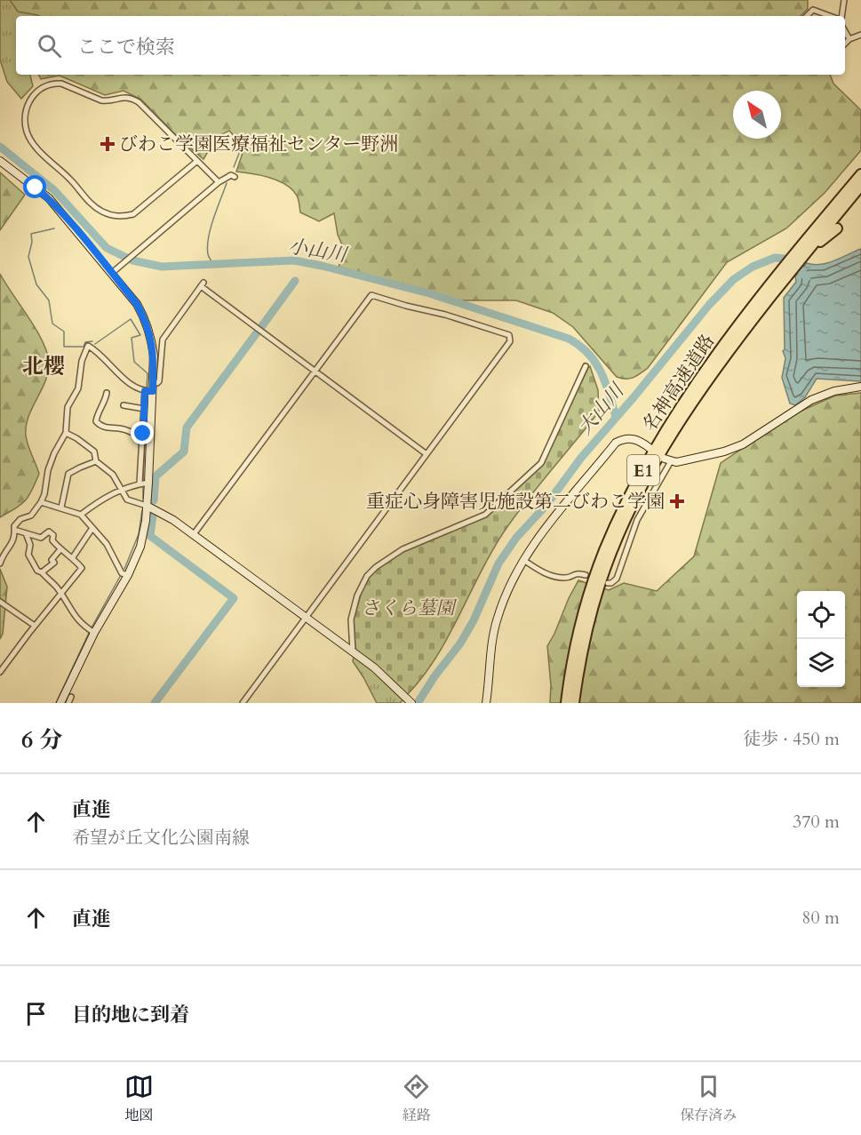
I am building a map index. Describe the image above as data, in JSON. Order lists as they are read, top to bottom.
{
  "streets": {
    "highway": ["名神高速道路", "E1"]
  },
  "districts": ["北櫻"],
  "water": ["小山川", "大山川"],
  "parks": ["さくら墓園"],
  "places": {
    "health": ["びわこ学園医療福祉センター野洲", "重症心身障害児施設第二びわこ学園"]
  },
  "north": "top left",
  "page": {
    "search": "ここで検索",
    "heading": ["6 分", "徒歩 · 450 m"],
    "list": [
      ["直進", "希望が丘文化公園南線", "370 m"],
      ["直進", "80 m"],
      "目的地に到着"
    ],
    "nav": ["地図", "経路", "保存済み"]
  }
}
